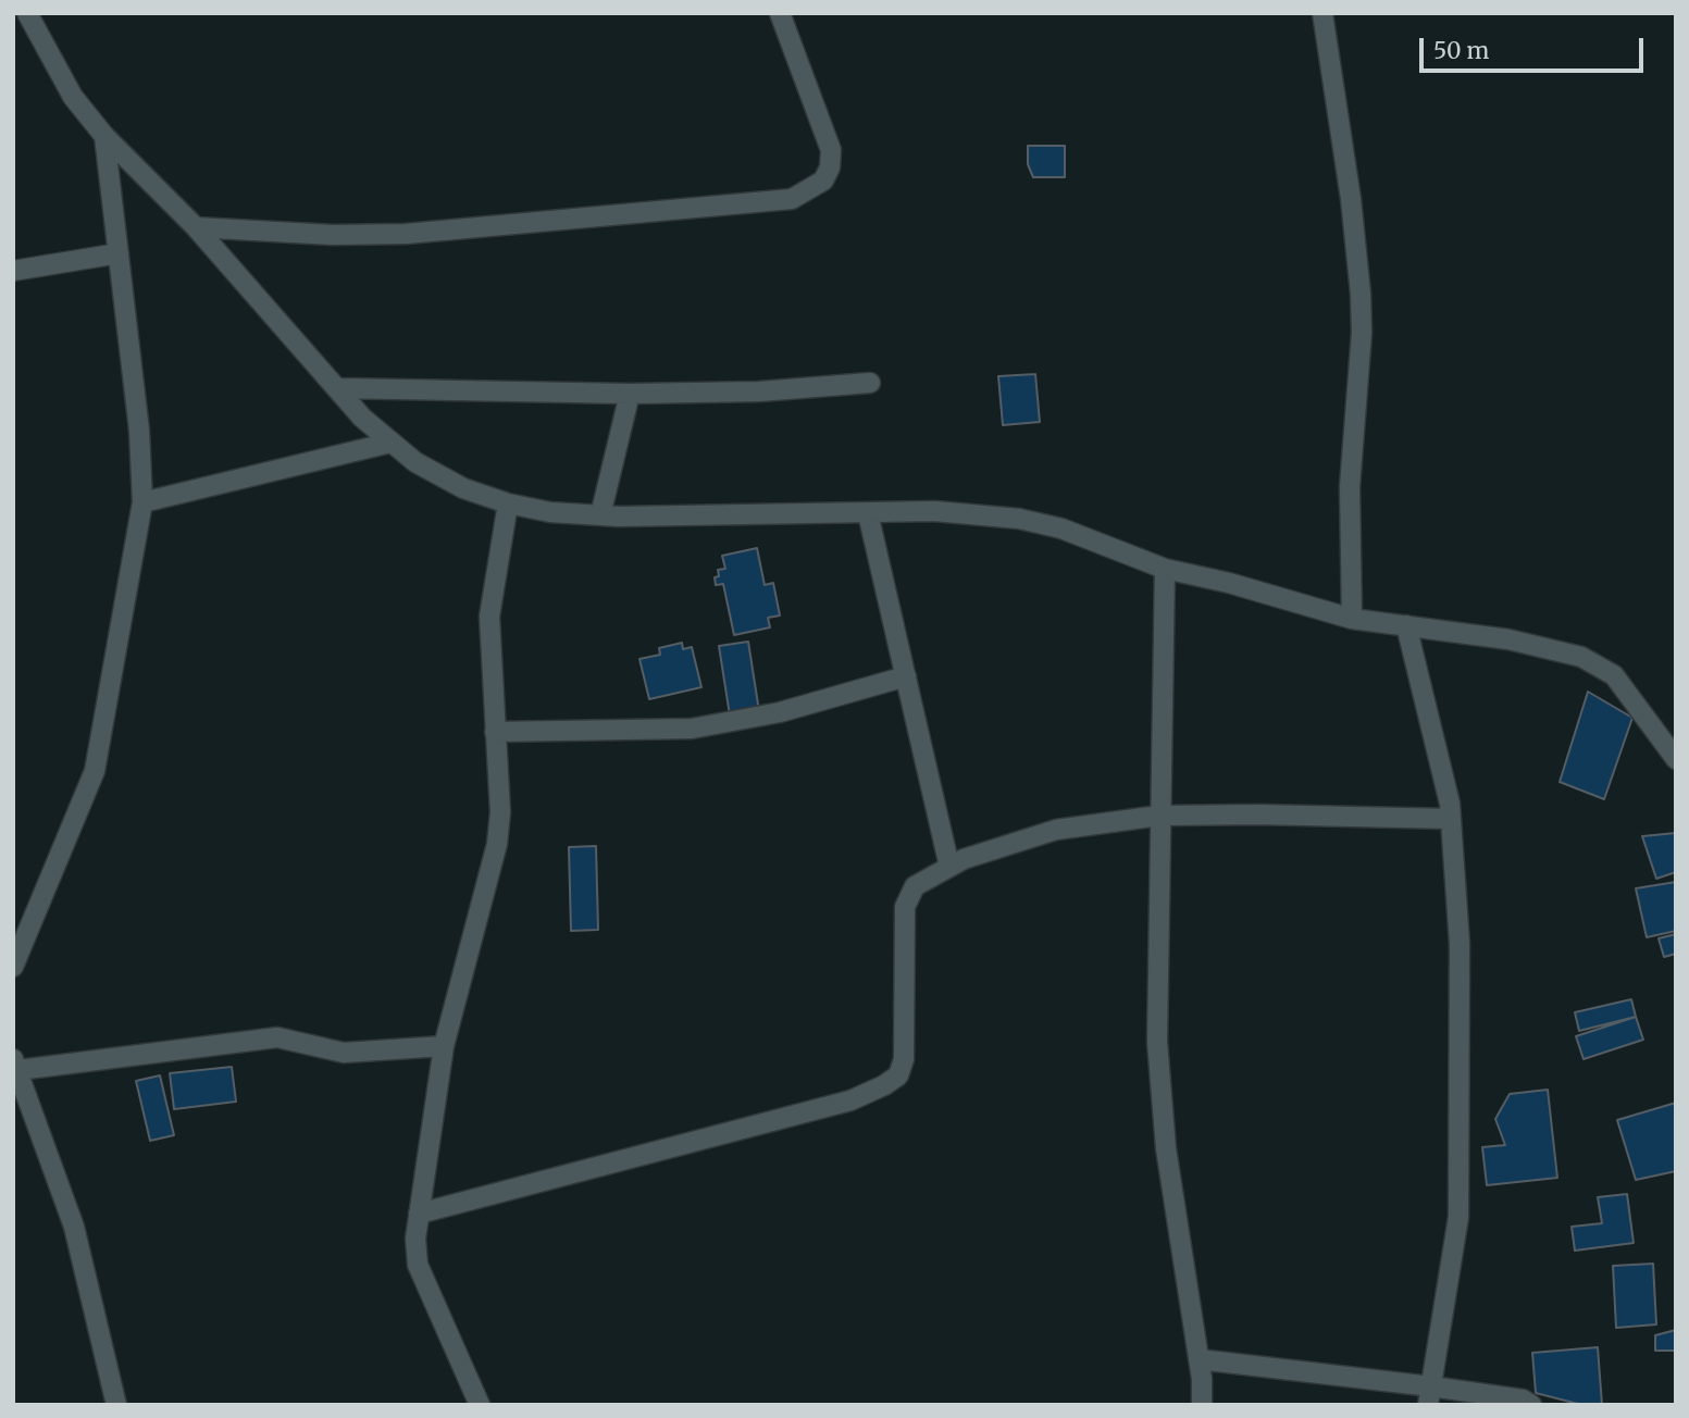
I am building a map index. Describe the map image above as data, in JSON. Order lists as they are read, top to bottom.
{
  "scale_bar": "50 m"
}
